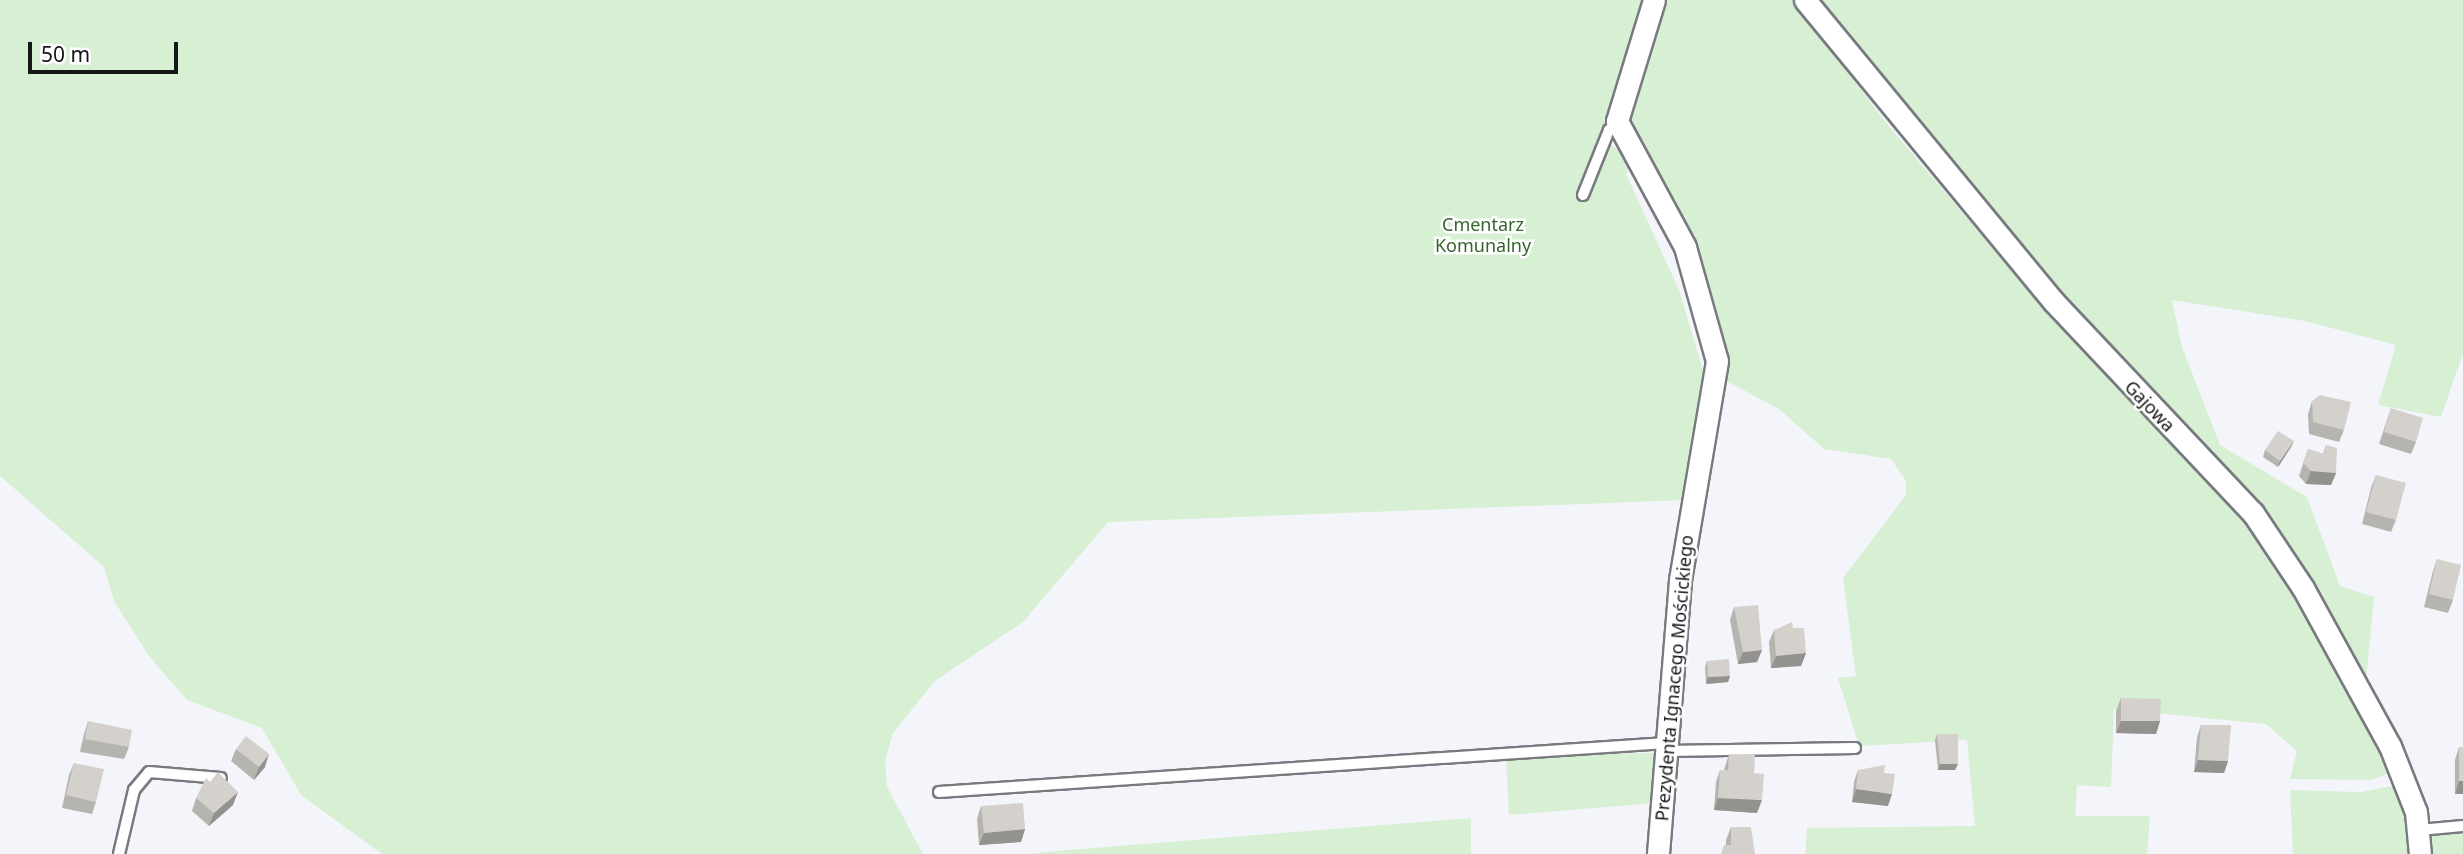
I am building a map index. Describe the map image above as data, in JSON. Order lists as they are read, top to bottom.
{
  "streets": {
    "street": ["Gajowa", "Prezydenta Ignacego Mościckiego"]
  },
  "parks": ["Cmentarz Komunalny"],
  "scale_bar": "50 m"
}
